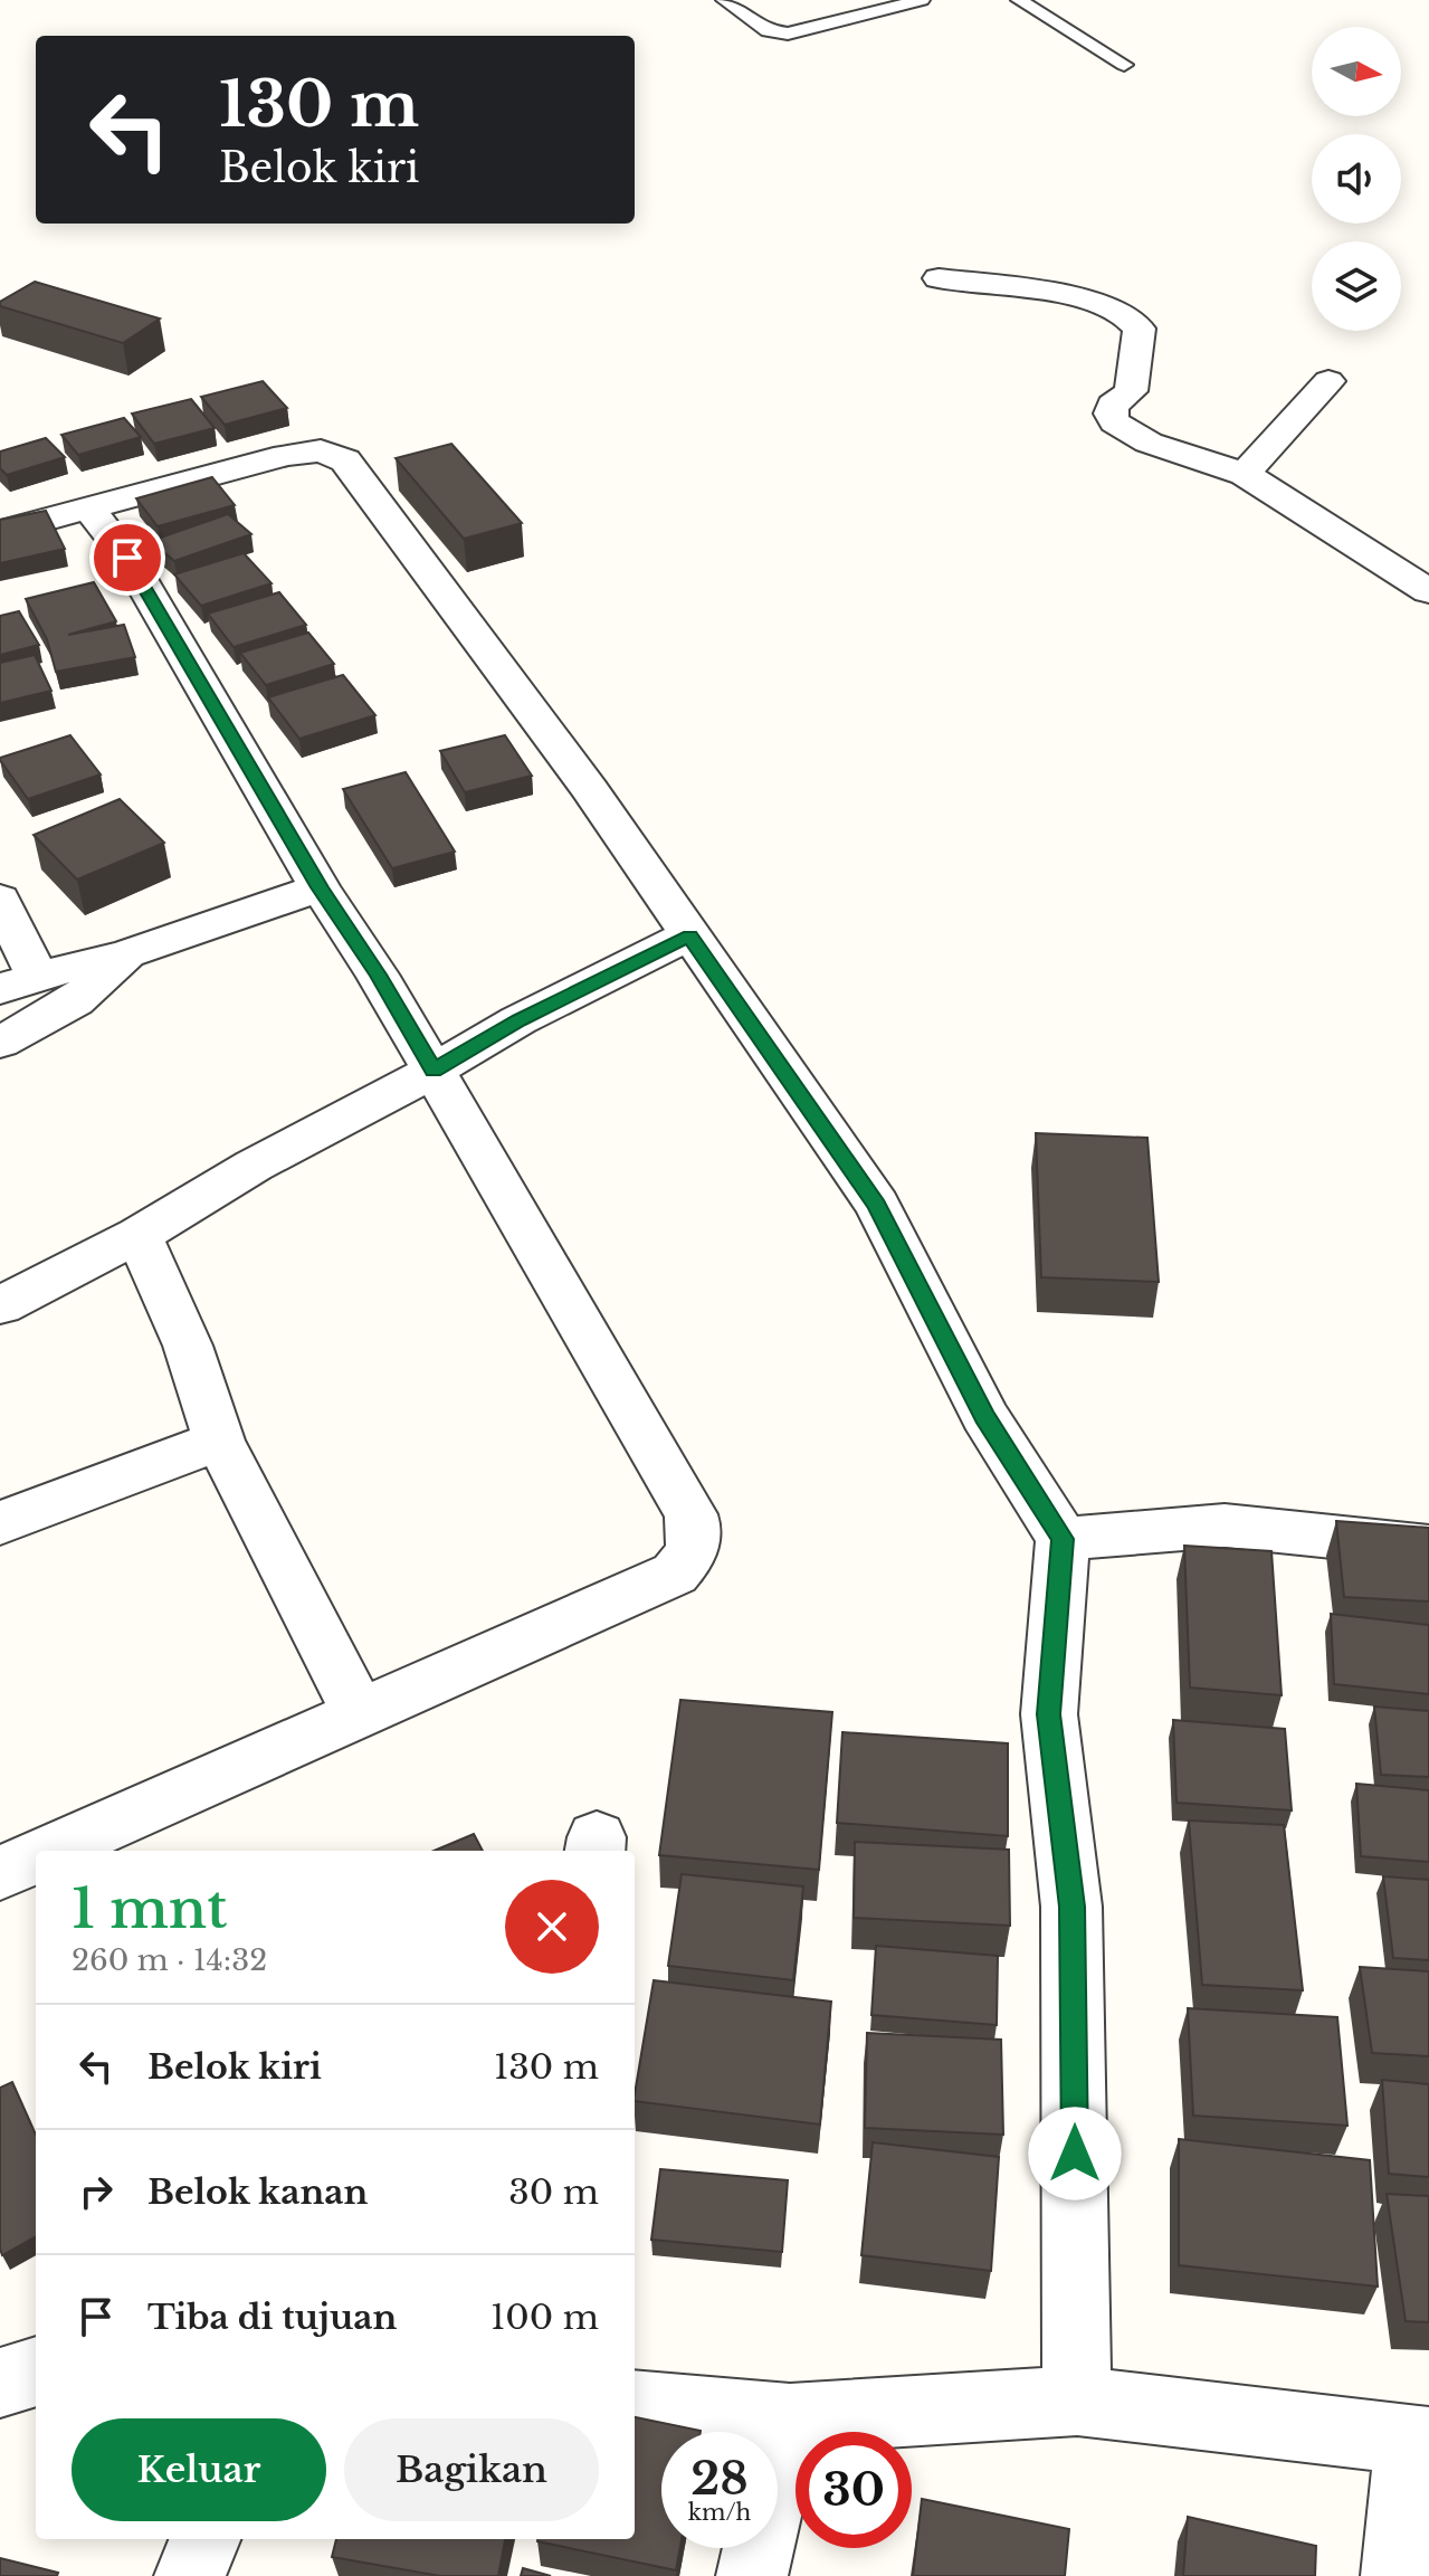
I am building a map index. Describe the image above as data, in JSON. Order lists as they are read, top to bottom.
{
  "north": "right",
  "page": {
    "turn": ["130 m", "Belok kiri"],
    "heading": ["1 mnt", "260 m · 14:32"],
    "list": [
      {
        "name": "Belok kiri",
        "value": "130 m"
      },
      {
        "name": "Belok kanan",
        "value": "30 m"
      },
      {
        "name": "Tiba di tujuan",
        "value": "100 m"
      }
    ],
    "buttons": ["Keluar", "Bagikan"],
    "speed": "28 km/h",
    "limit": "30"
  }
}
